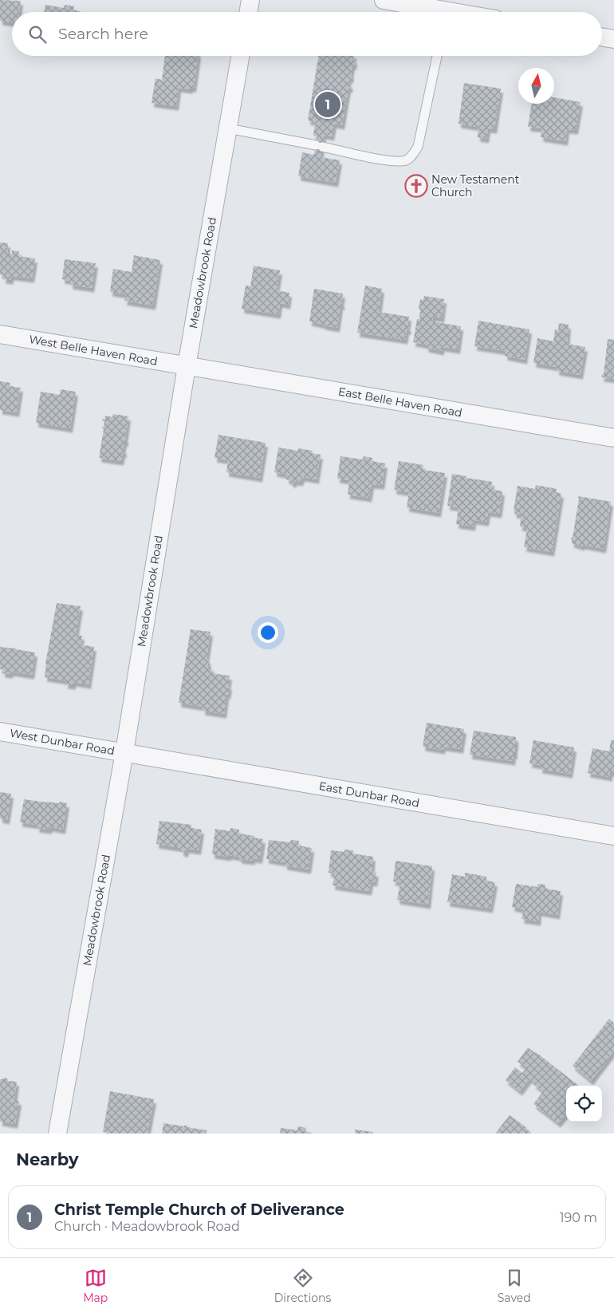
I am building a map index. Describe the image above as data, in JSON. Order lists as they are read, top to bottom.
{
  "streets": {
    "street": [
      "Meadowbrook Road",
      "West Belle Haven Road",
      "East Belle Haven Road",
      "West Dunbar Road",
      "East Dunbar Road"
    ]
  },
  "crossings": [
    ["Meadowbrook Road", "West Belle Haven Road"],
    ["Meadowbrook Road", "East Belle Haven Road"],
    ["Meadowbrook Road", "West Dunbar Road"],
    ["Meadowbrook Road", "East Dunbar Road"],
    ["West Belle Haven Road", "East Belle Haven Road"],
    ["West Dunbar Road", "East Dunbar Road"]
  ],
  "places": {
    "church": ["New Testament Church"]
  },
  "north": "top",
  "page": {
    "search": "Search here",
    "pins": "1",
    "heading": "Nearby",
    "list": [
      {
        "mark": "1",
        "name": "Christ Temple Church of Deliverance",
        "note": "Church · Meadowbrook Road",
        "value": "190 m"
      }
    ],
    "nav": ["Map", "Directions", "Saved"]
  }
}
